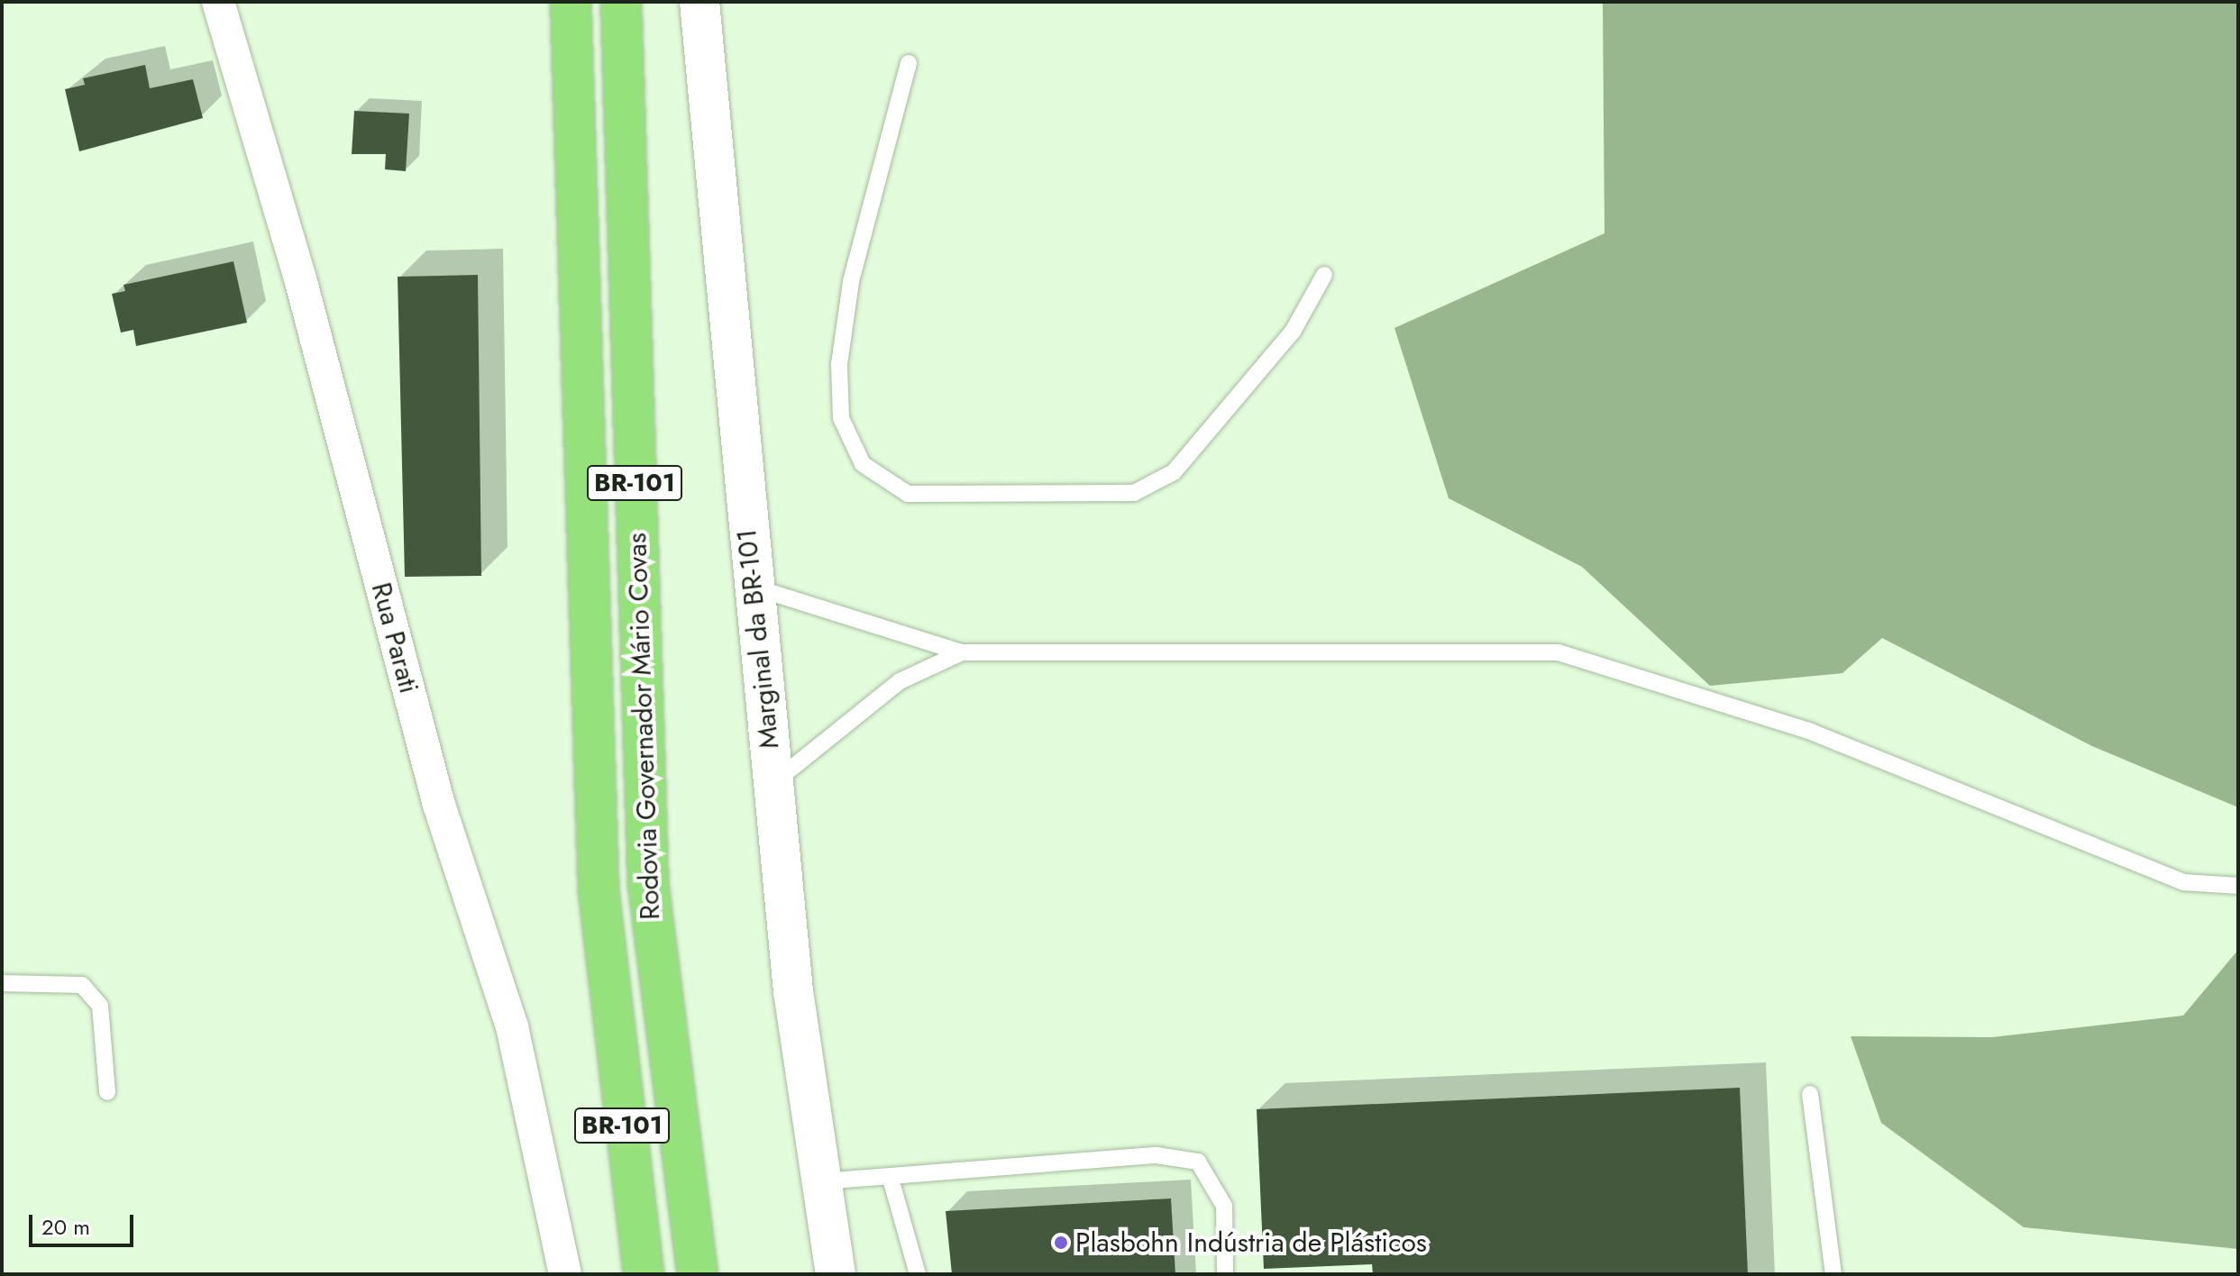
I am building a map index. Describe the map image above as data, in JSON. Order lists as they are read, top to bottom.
{
  "streets": {
    "highway": ["BR-101", "Rodovia Governador Mário Covas"],
    "main road": ["Marginal da BR-101"],
    "street": ["Rua Parati"]
  },
  "places": ["Plasbohn Indústria de Plásticos"],
  "scale_bar": "20 m"
}
